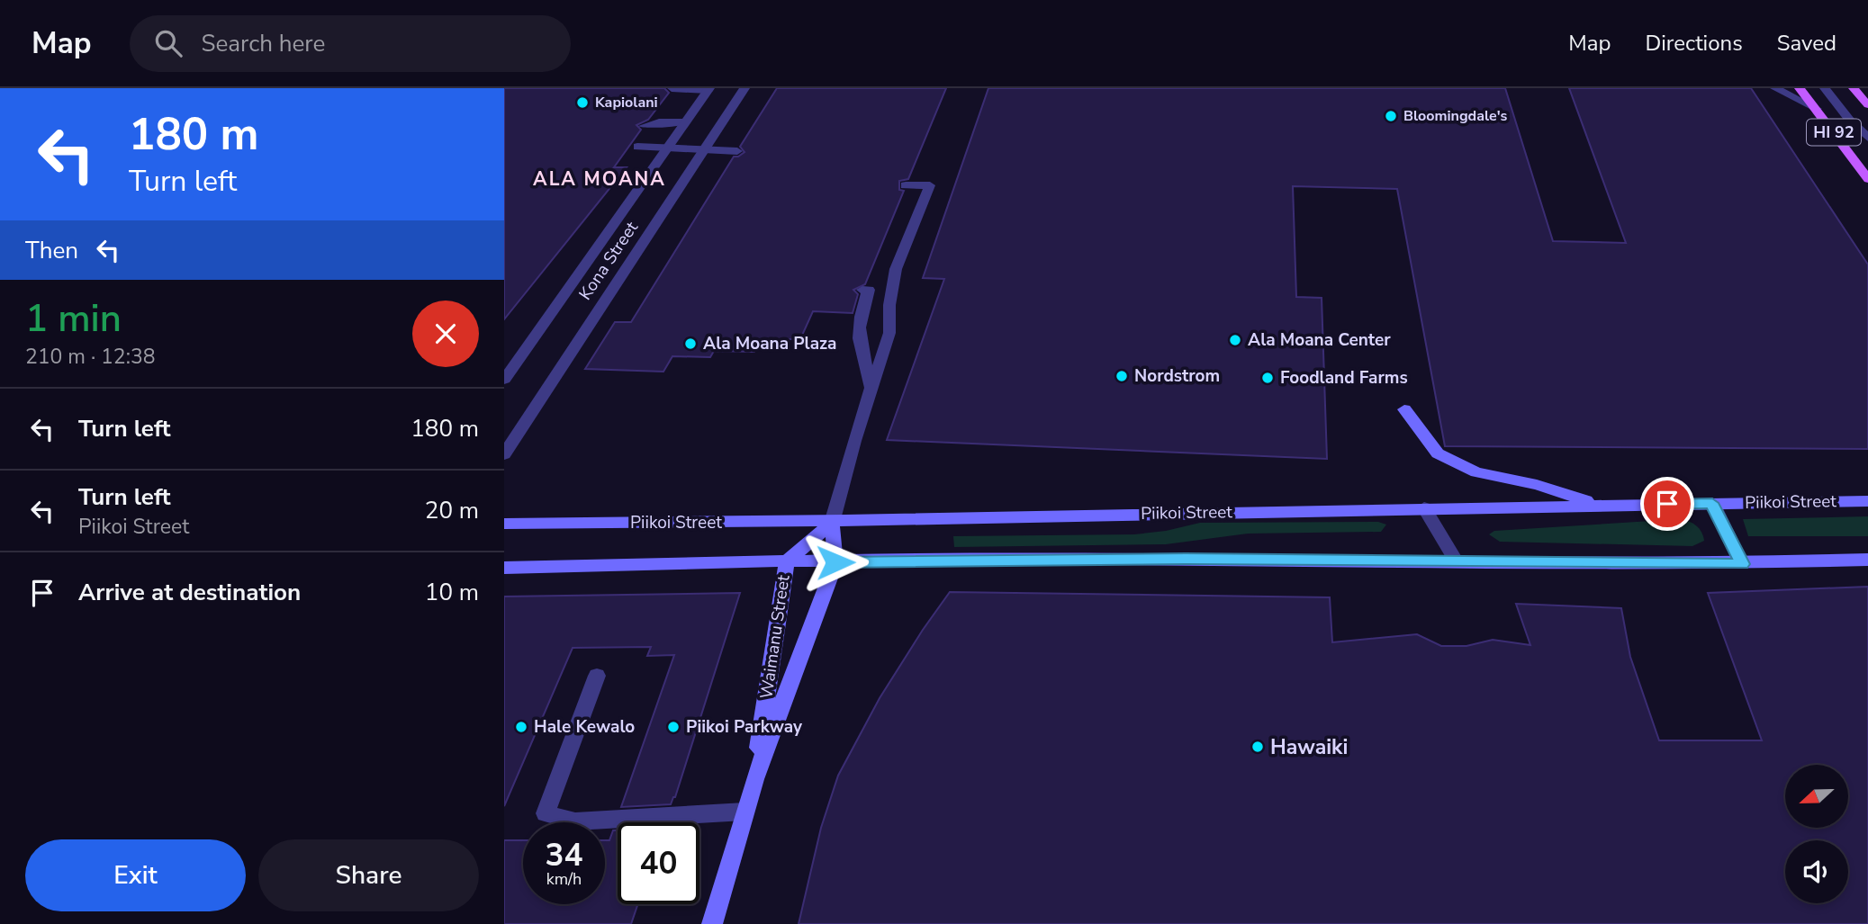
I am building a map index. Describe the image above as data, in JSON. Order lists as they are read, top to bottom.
{
  "streets": {
    "main road": ["HI 92"],
    "street": ["Kona Street", "Piikoi Street", "Waimanu Street"]
  },
  "crossings": [
    ["Piikoi Street", "Waimanu Street"]
  ],
  "districts": ["ALA MOANA"],
  "places": [
    "Kapiolani",
    "Bloomingdale's",
    "Ala Moana Center",
    "Ala Moana Plaza",
    "Nordstrom",
    "Foodland Farms",
    "Hale Kewalo",
    "Piikoi Parkway",
    "Hawaiki"
  ],
  "north": "left",
  "page": {
    "header": "Map",
    "search": "Search here",
    "nav": ["Map", "Directions", "Saved"],
    "turn": ["180 m", "Turn left"],
    "then": "Then",
    "heading": ["1 min", "210 m · 12:38"],
    "list": [
      {
        "name": "Turn left",
        "value": "180 m"
      },
      {
        "name": "Turn left",
        "note": "Piikoi Street",
        "value": "20 m"
      },
      {
        "name": "Arrive at destination",
        "value": "10 m"
      }
    ],
    "speed": "34 km/h",
    "limit": "40",
    "buttons": ["Exit", "Share"]
  }
}
